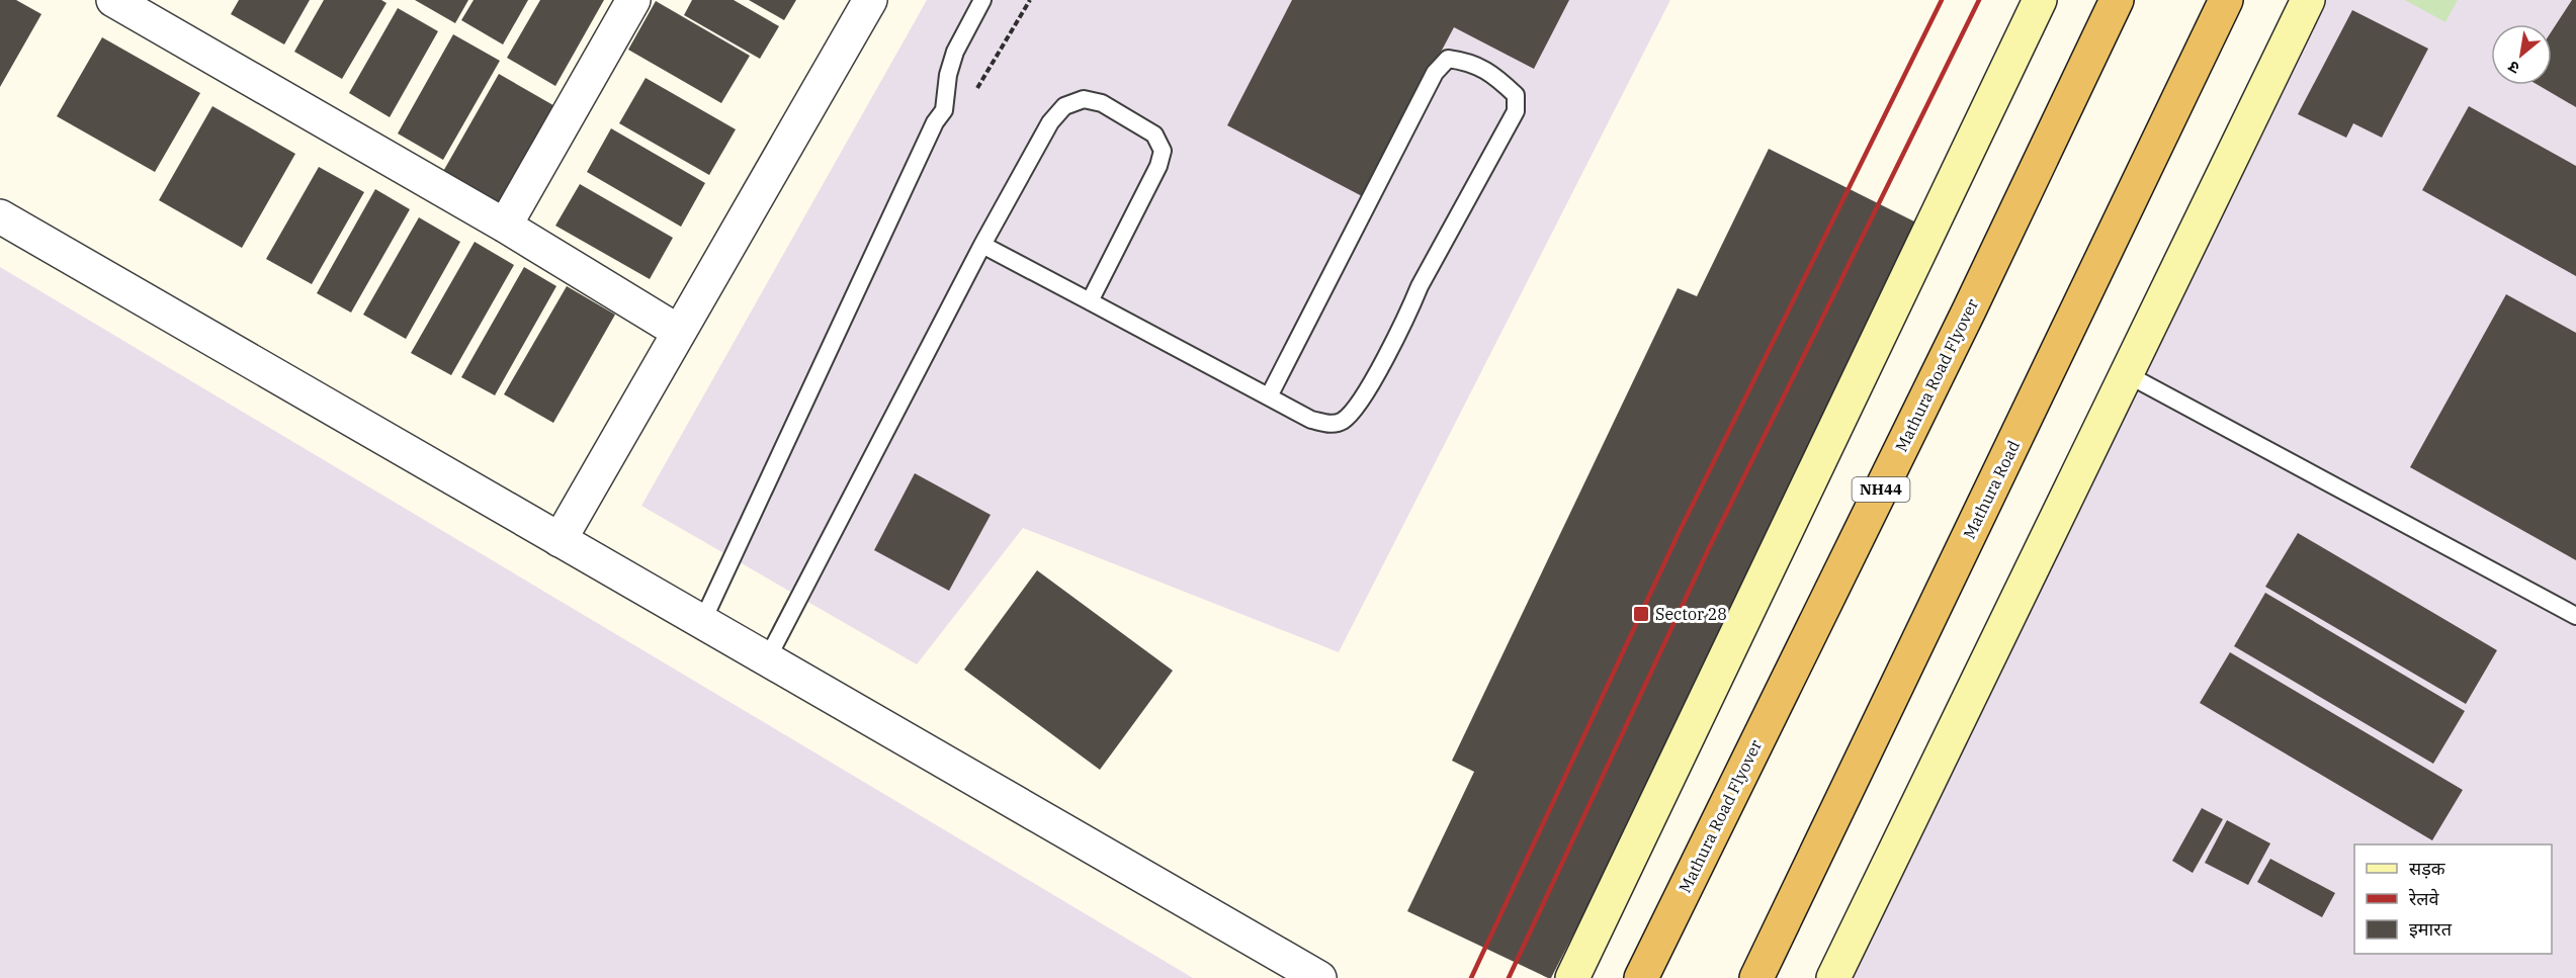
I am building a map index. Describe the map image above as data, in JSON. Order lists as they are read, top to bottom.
{
  "streets": {
    "highway": ["Mathura Road Flyover", "NH44", "Mathura Road"]
  },
  "places": {
    "transit": ["Sector 28"]
  },
  "legend": ["सड़क", "रेलवे", "इमारत"],
  "north": "bottom left"
}
